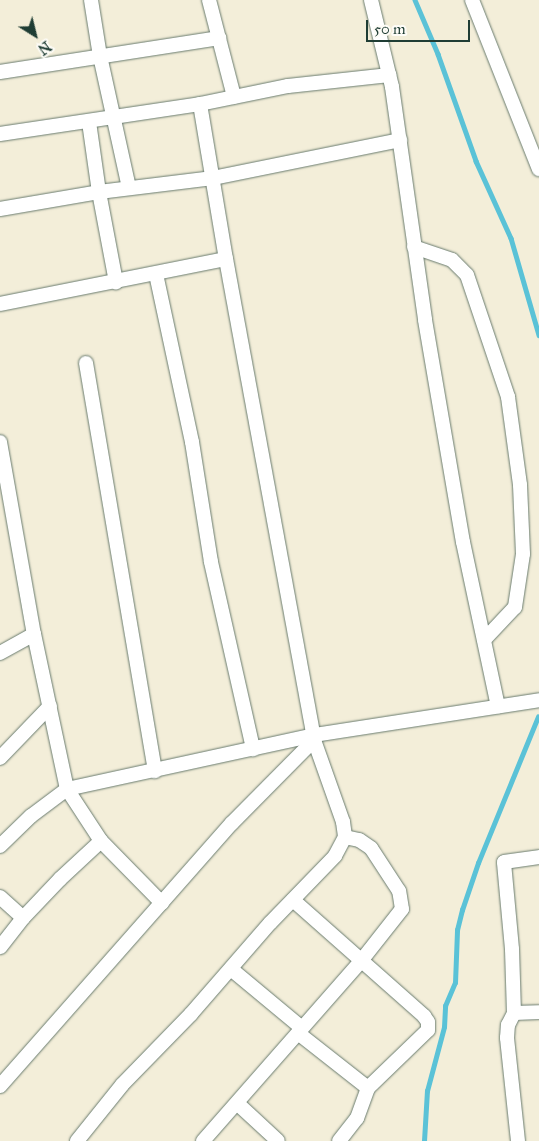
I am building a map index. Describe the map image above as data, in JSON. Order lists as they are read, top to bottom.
{
  "scale_bar": "50 m",
  "north": "bottom right"
}
